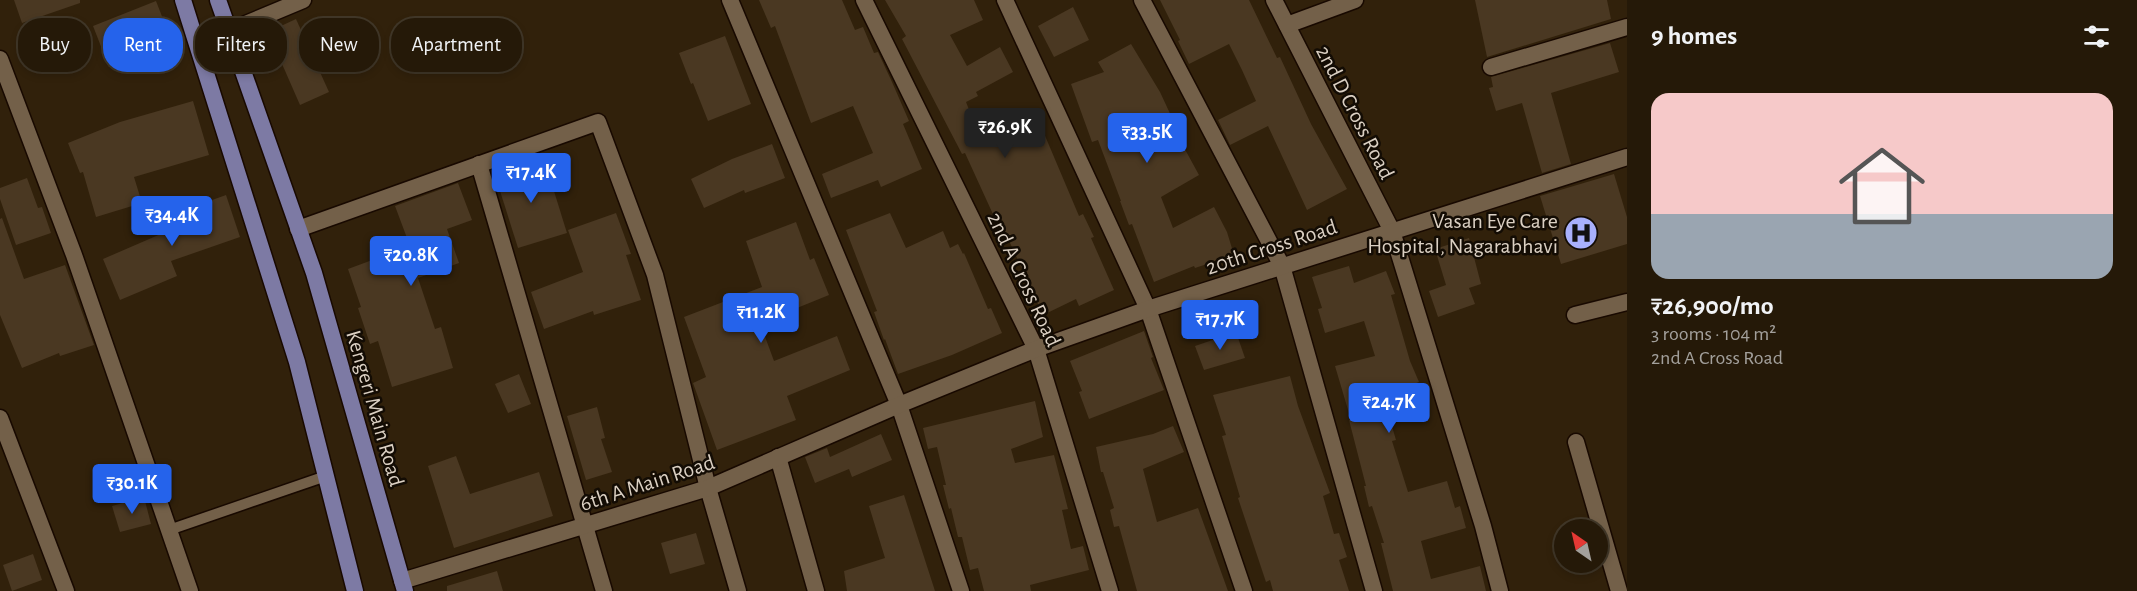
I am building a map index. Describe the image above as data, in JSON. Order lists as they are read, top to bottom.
{
  "streets": {
    "main road": ["Kengeri Main Road"],
    "street": [
      "2nd D Cross Road",
      "20th Cross Road",
      "2nd A Cross Road",
      "6th A Main Road"
    ]
  },
  "crossings": [
    ["2nd D Cross Road", "20th Cross Road"],
    ["20th Cross Road", "2nd A Cross Road"],
    ["20th Cross Road", "6th A Main Road"],
    ["Kengeri Main Road", "6th A Main Road"]
  ],
  "places": {
    "hospital": ["Vasan Eye Care Hospital, Nagarabhavi"]
  },
  "north": "top left",
  "page": {
    "heading": "9 homes",
    "chip": [
      "Buy",
      "Rent",
      "Filters",
      "New",
      "Apartment"
    ],
    "list": [
      {
        "name": "₹26,900/mo",
        "note": "3 rooms · 104 m² · 2nd A Cross Road"
      }
    ],
    "price": [
      "₹26.9K",
      "₹33.5K",
      "₹17.4K",
      "₹34.4K",
      "₹20.8K",
      "₹11.2K",
      "₹17.7K",
      "₹24.7K",
      "₹30.1K"
    ]
  }
}
